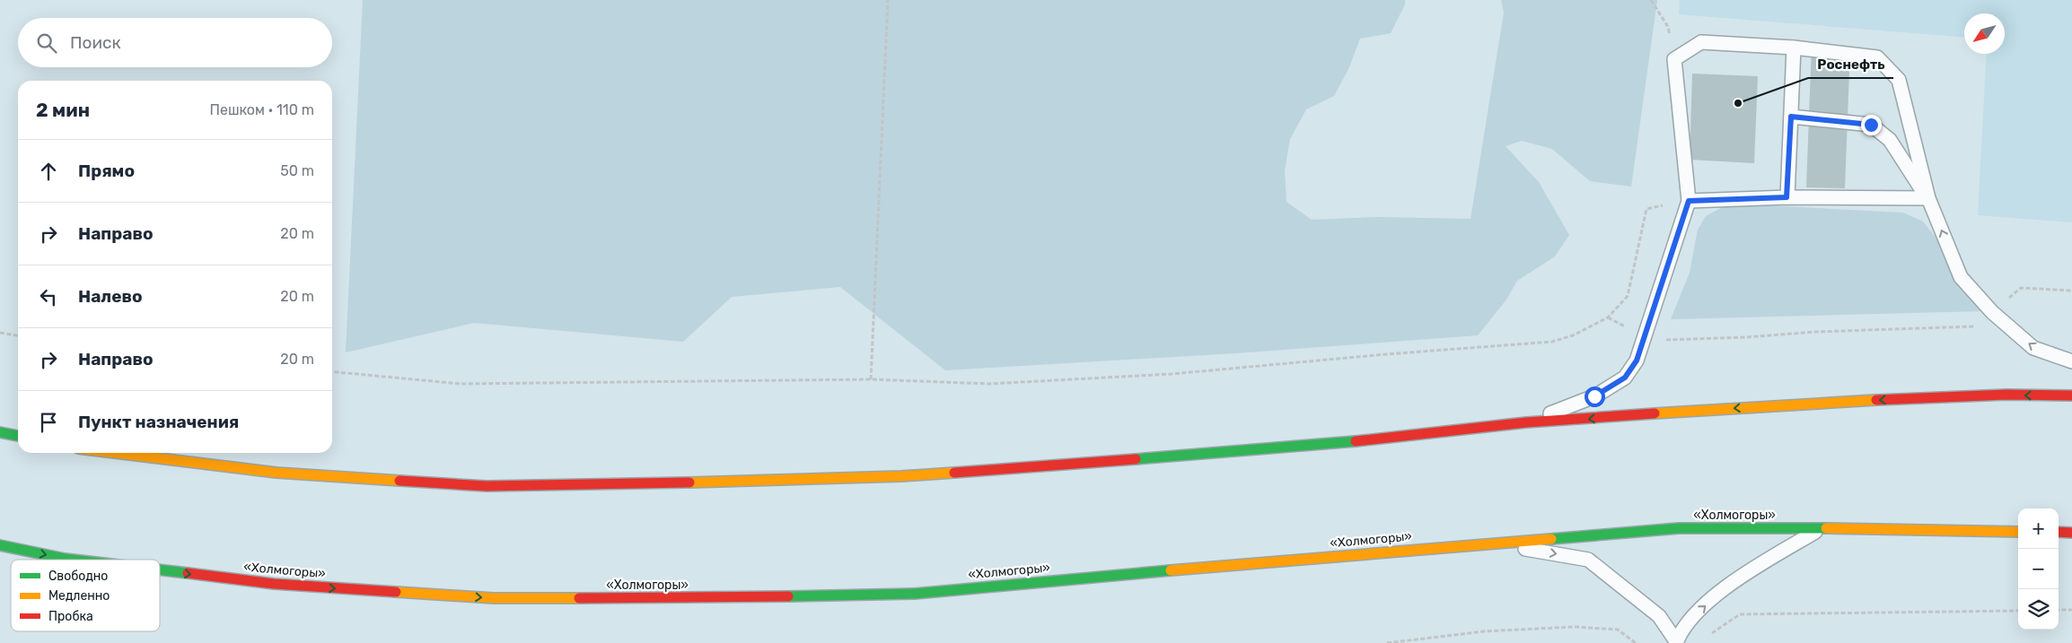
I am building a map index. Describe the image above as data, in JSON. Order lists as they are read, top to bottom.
{
  "streets": {
    "highway": ["«Холмогоры»"]
  },
  "one_way": ["«Холмогоры»"],
  "places": ["Роснефть"],
  "legend": ["Свободно", "Медленно", "Пробка"],
  "north": "bottom left",
  "page": {
    "search": "Поиск",
    "heading": ["2 мин", "Пешком · 110 m"],
    "list": [
      ["Прямо", "50 m"],
      ["Направо", "20 m"],
      ["Налево", "20 m"],
      ["Направо", "20 m"],
      "Пункт назначения"
    ],
    "map_buttons": ["+", "−"]
  }
}
